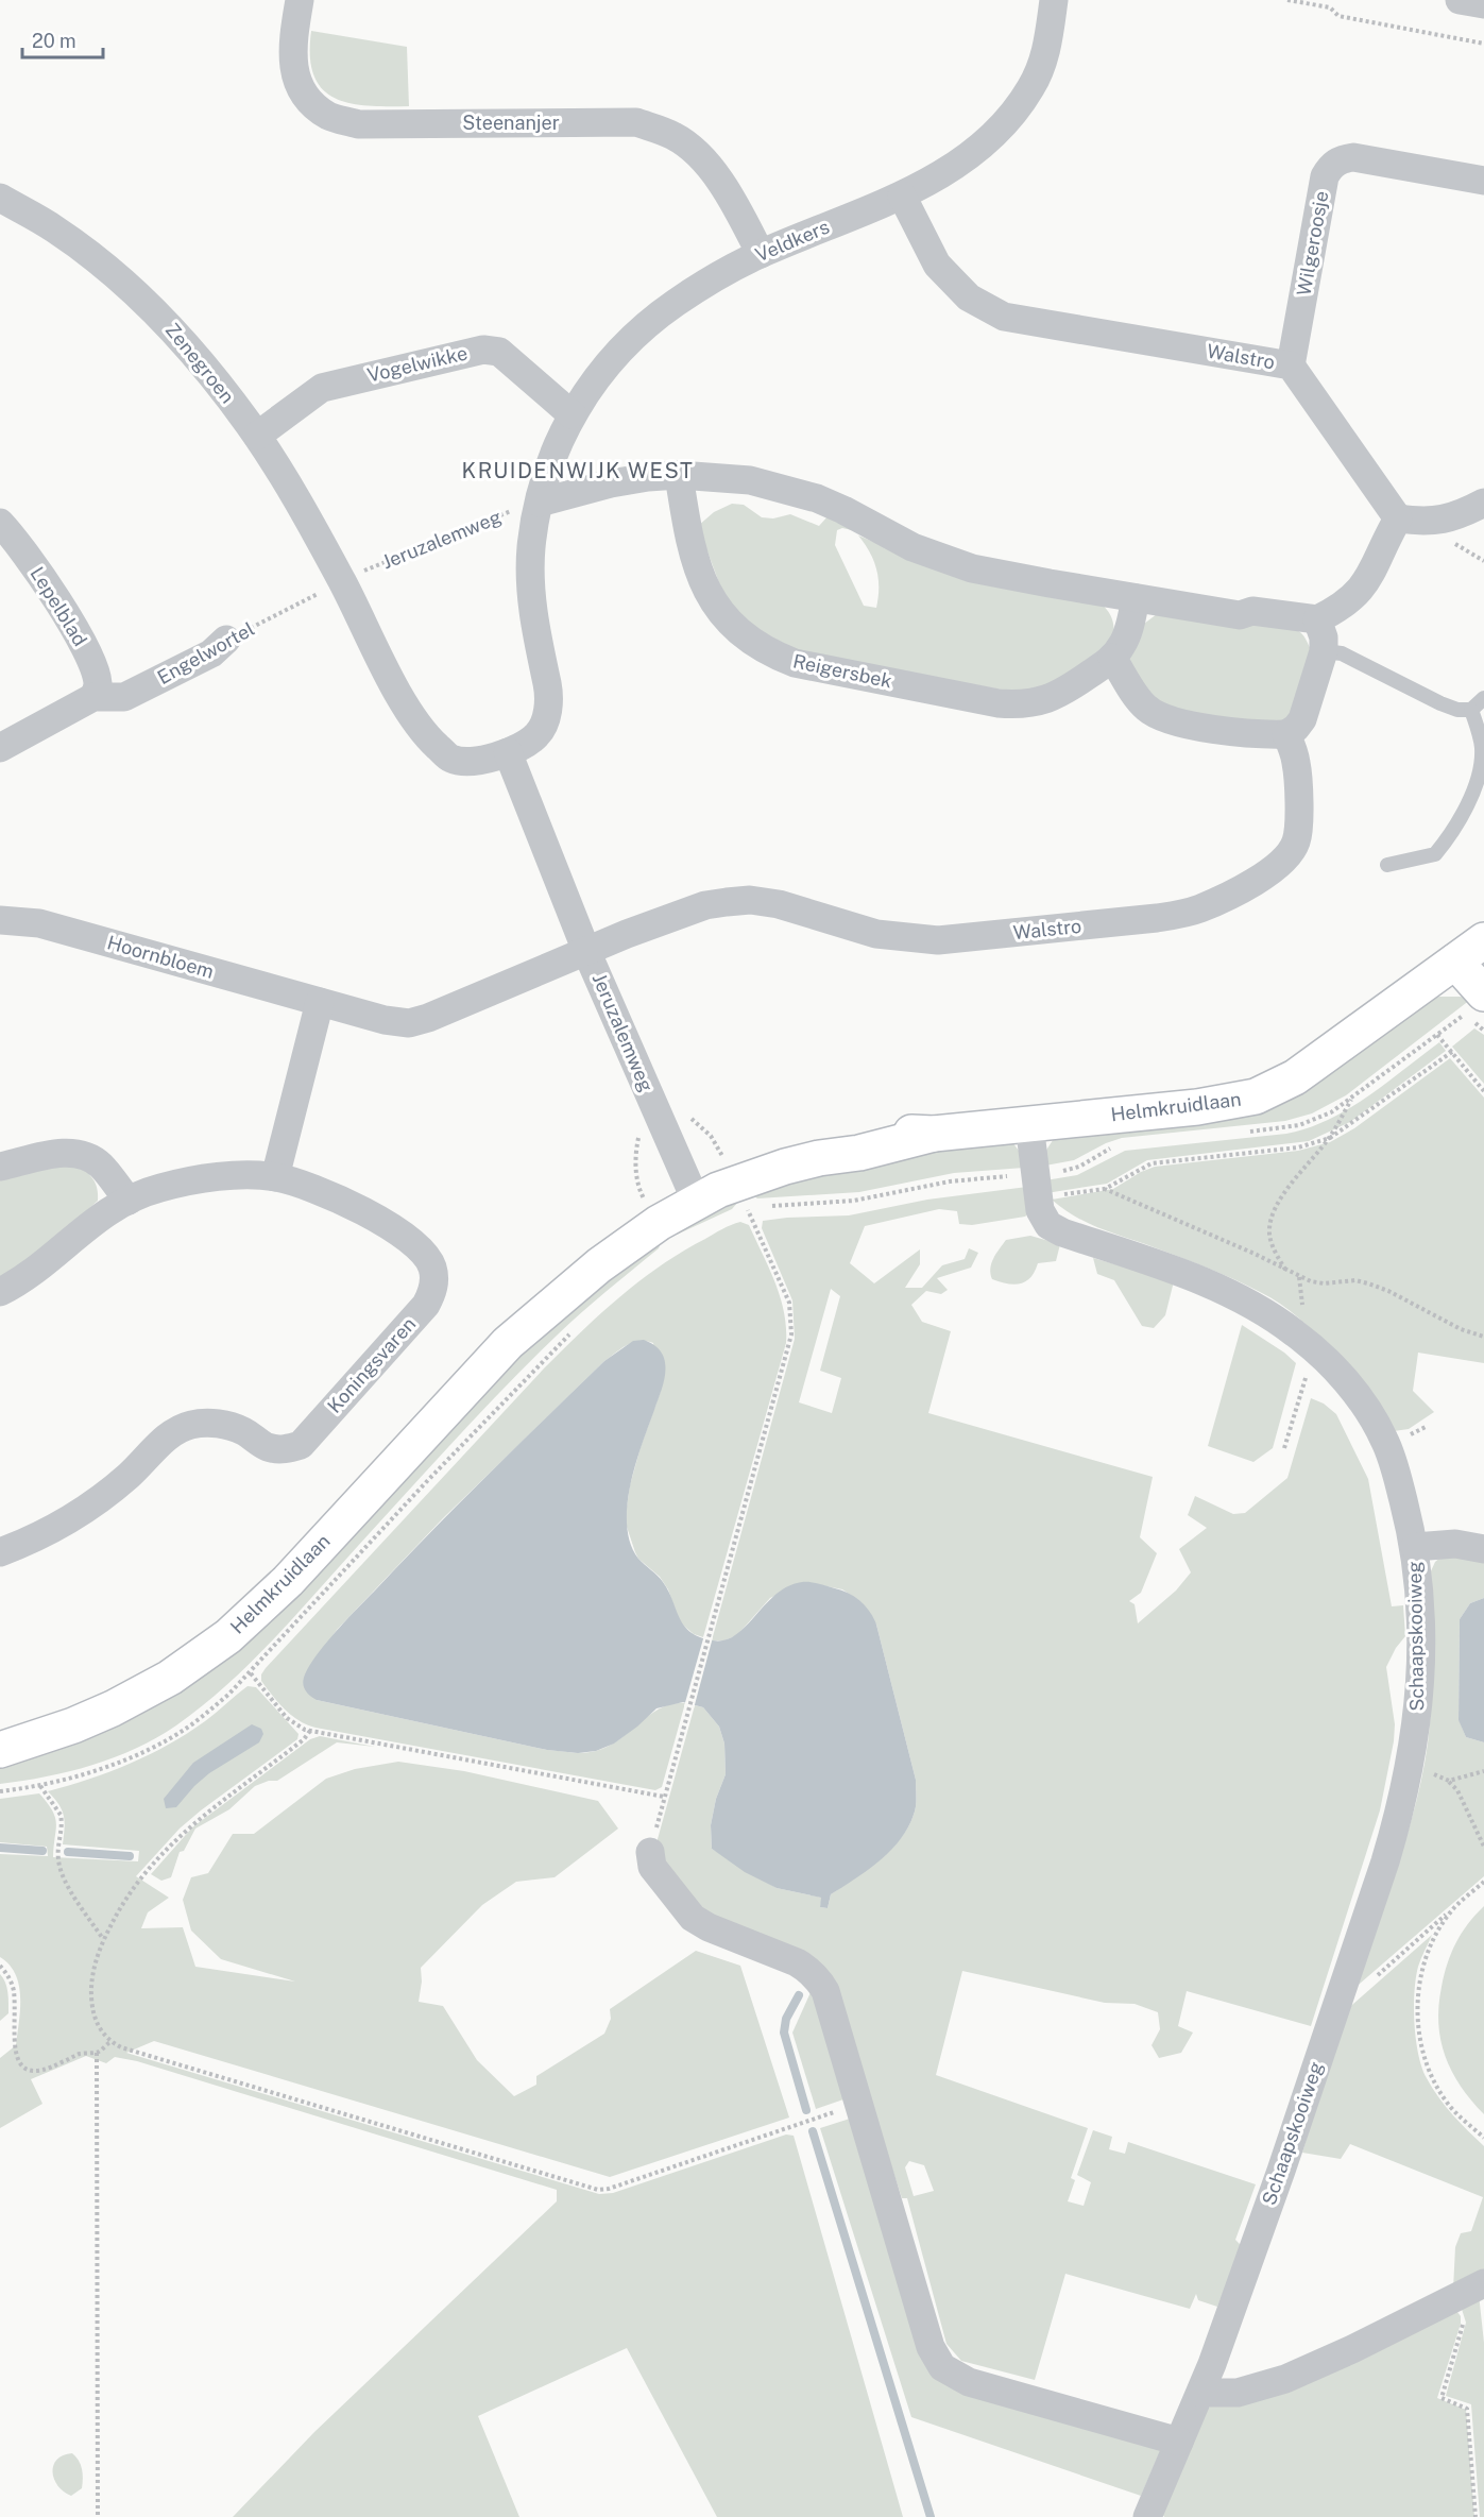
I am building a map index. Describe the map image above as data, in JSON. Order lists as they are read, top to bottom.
{
  "streets": {
    "street": [
      "Steenanjer",
      "Veldkers",
      "Wilgeroosje",
      "Walstro",
      "Zenegroen",
      "Vogelwikke",
      "Jeruzalemweg",
      "Lepelblad",
      "Engelwortel",
      "Reigersbek",
      "Hoornbloem",
      "Helmkruidlaan",
      "Koningsvaren",
      "Schaapskooiweg"
    ]
  },
  "crossings": [
    ["Steenanjer", "Veldkers"],
    ["Veldkers", "Walstro"],
    ["Veldkers", "Vogelwikke"],
    ["Veldkers", "Jeruzalemweg"],
    ["Wilgeroosje", "Walstro"],
    ["Walstro", "Jeruzalemweg"],
    ["Walstro", "Hoornbloem"],
    ["Zenegroen", "Vogelwikke"],
    ["Zenegroen", "Jeruzalemweg"],
    ["Zenegroen", "Engelwortel"],
    ["Jeruzalemweg", "Engelwortel"],
    ["Jeruzalemweg", "Hoornbloem"],
    ["Jeruzalemweg", "Helmkruidlaan"],
    ["Lepelblad", "Engelwortel"],
    ["Helmkruidlaan", "Schaapskooiweg"]
  ],
  "districts": ["KRUIDENWIJK WEST"],
  "scale_bar": "20 m"
}
